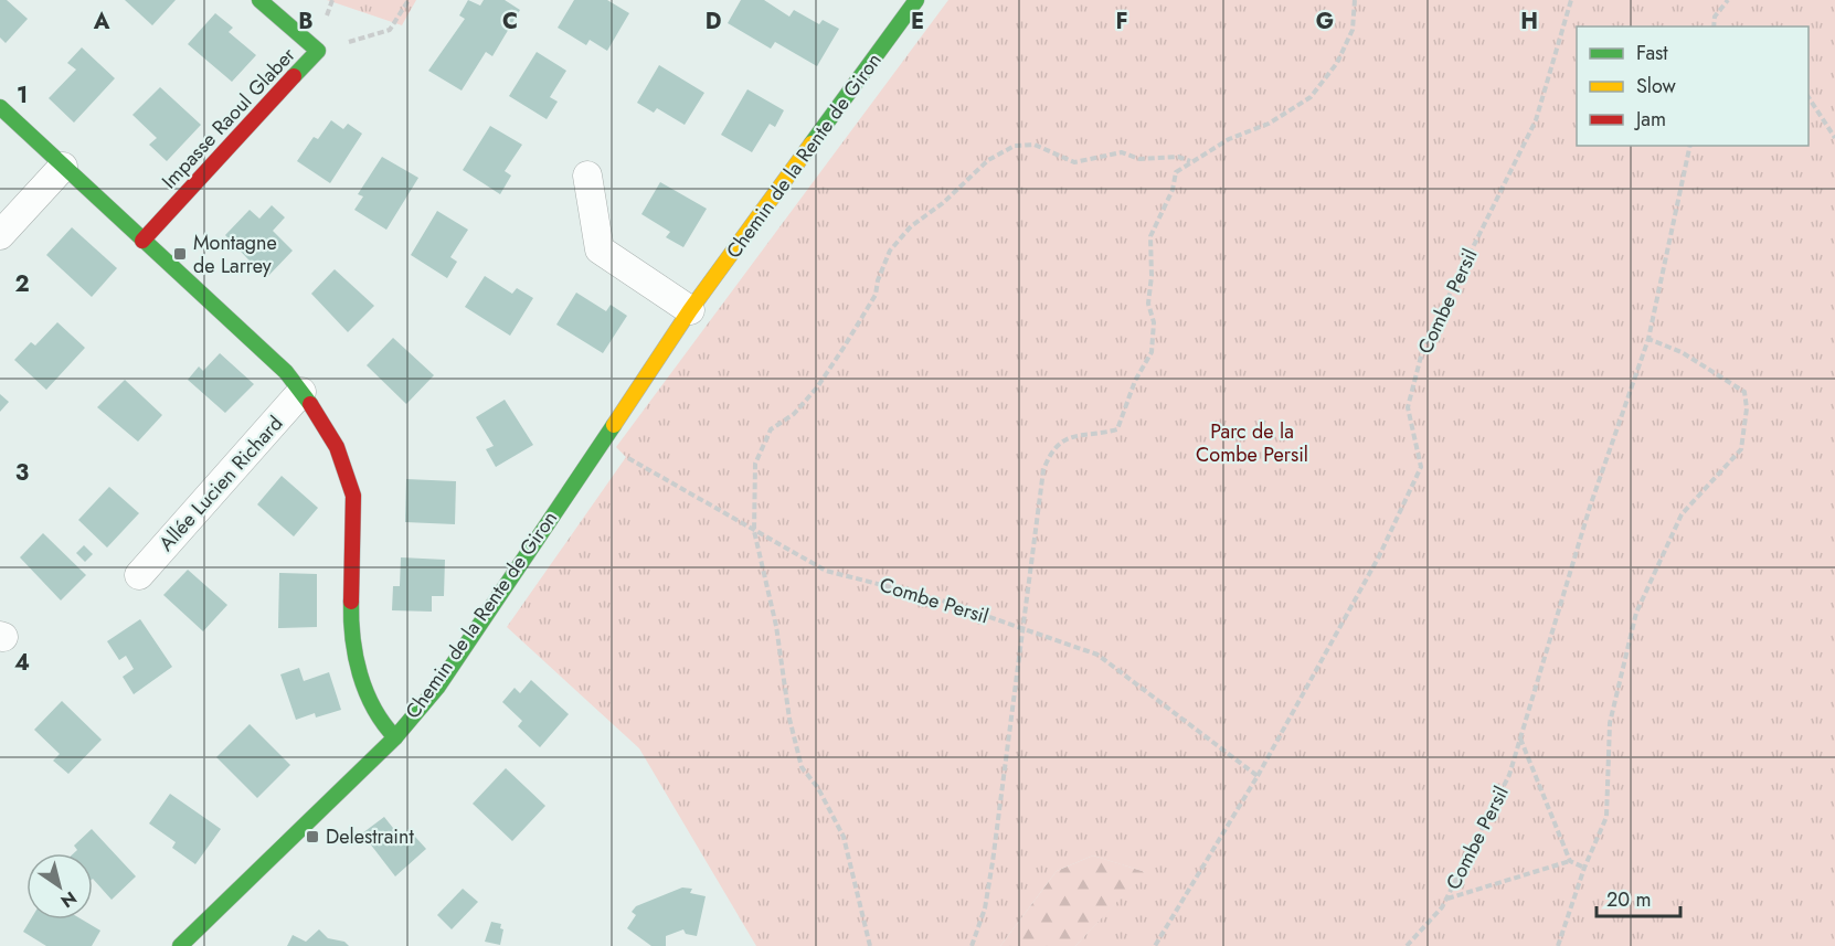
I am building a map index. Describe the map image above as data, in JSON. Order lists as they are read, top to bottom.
{
  "streets": {
    "street": ["Impasse Raoul Glaber", "Chemin de la Rente de Giron", "Allée Lucien Richard"],
    "path": ["Combe Persil"]
  },
  "crossings": [
    ["Chemin de la Rente de Giron", "Combe Persil"]
  ],
  "parks": ["Parc de la Combe Persil"],
  "places": {
    "transit": ["Montagne de Larrey", "Delestraint"]
  },
  "legend": ["Fast", "Slow", "Jam"],
  "scale_bar": "20 m",
  "north": "bottom right",
  "grid": {
    "columns": [
      "A",
      "B",
      "C",
      "D",
      "E",
      "F",
      "G",
      "H"
    ],
    "rows": [
      "1",
      "2",
      "3",
      "4"
    ]
  }
}
